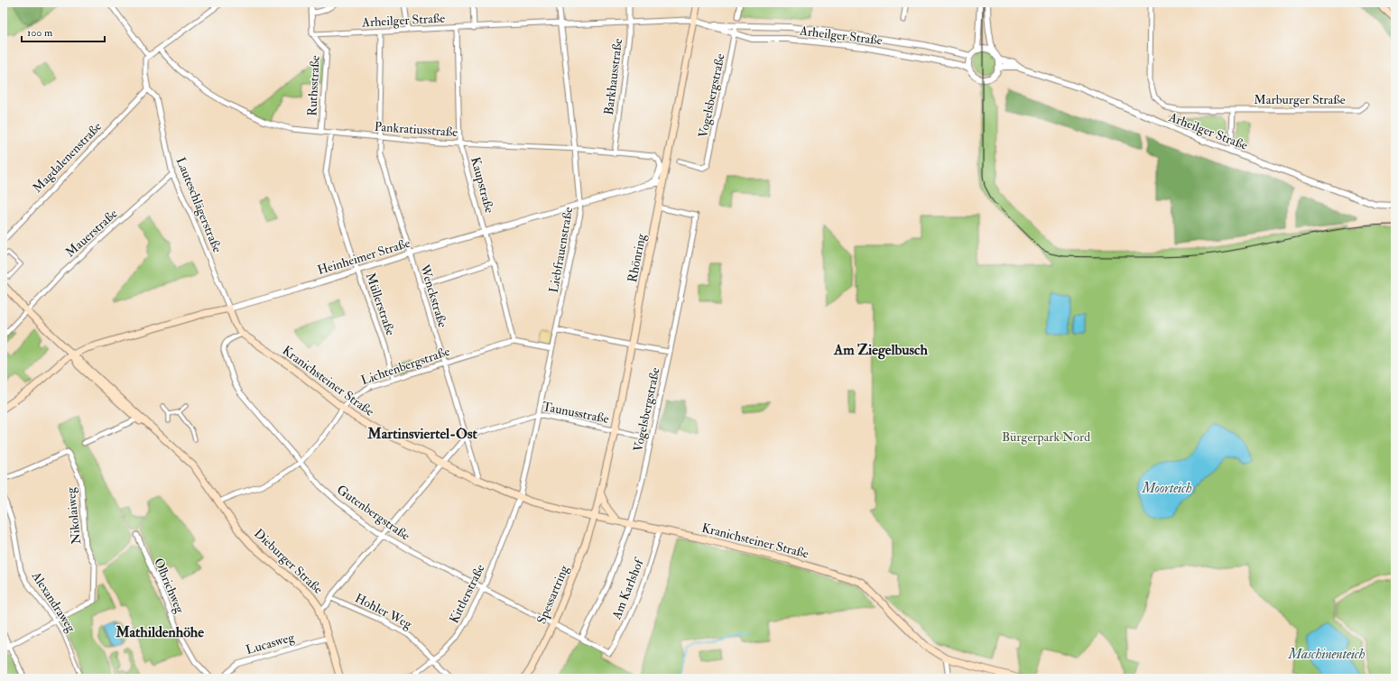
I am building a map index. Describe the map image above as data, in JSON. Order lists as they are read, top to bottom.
{
  "streets": {
    "main road": [
      "Heinheimer Straße",
      "Rhönring",
      "Kranichsteiner Straße",
      "Dieburger Straße",
      "Spessartring"
    ],
    "street": [
      "Arheilger Straße",
      "Barkhausstraße",
      "Ruthsstraße",
      "Vogelsbergstraße",
      "Marburger Straße",
      "Pankratiusstraße",
      "Magdalenenstraße",
      "Kaupstraße",
      "Lauteschlägerstraße",
      "Mauerstraße",
      "Liebfrauenstraße",
      "Wenckstraße",
      "Müllerstraße",
      "Lichtenbergstraße",
      "Taunusstraße",
      "Gutenbergstraße",
      "Nikolaiweg",
      "Olbrichweg",
      "Am Karlshof",
      "Kittlerstraße",
      "Alexandraweg",
      "Hohler Weg",
      "Lucasweg"
    ]
  },
  "crossings": [
    ["Arheilger Straße", "Barkhausstraße"],
    ["Arheilger Straße", "Ruthsstraße"],
    ["Arheilger Straße", "Vogelsbergstraße"],
    ["Arheilger Straße", "Kaupstraße"],
    ["Arheilger Straße", "Liebfrauenstraße"],
    ["Arheilger Straße", "Rhönring"],
    ["Arheilger Straße", "Wenckstraße"],
    ["Barkhausstraße", "Pankratiusstraße"],
    ["Ruthsstraße", "Pankratiusstraße"],
    ["Vogelsbergstraße", "Rhönring"],
    ["Vogelsbergstraße", "Kranichsteiner Straße"],
    ["Vogelsbergstraße", "Taunusstraße"],
    ["Vogelsbergstraße", "Gutenbergstraße"],
    ["Pankratiusstraße", "Kaupstraße"],
    ["Pankratiusstraße", "Liebfrauenstraße"],
    ["Pankratiusstraße", "Wenckstraße"],
    ["Pankratiusstraße", "Müllerstraße"],
    ["Magdalenenstraße", "Lauteschlägerstraße"],
    ["Kaupstraße", "Heinheimer Straße"],
    ["Kaupstraße", "Lichtenbergstraße"],
    ["Lauteschlägerstraße", "Mauerstraße"],
    ["Lauteschlägerstraße", "Heinheimer Straße"],
    ["Lauteschlägerstraße", "Kranichsteiner Straße"],
    ["Mauerstraße", "Dieburger Straße"],
    ["Liebfrauenstraße", "Heinheimer Straße"],
    ["Liebfrauenstraße", "Lichtenbergstraße"],
    ["Liebfrauenstraße", "Kranichsteiner Straße"],
    ["Liebfrauenstraße", "Taunusstraße"],
    ["Liebfrauenstraße", "Kittlerstraße"],
    ["Heinheimer Straße", "Rhönring"],
    ["Heinheimer Straße", "Wenckstraße"],
    ["Heinheimer Straße", "Müllerstraße"],
    ["Heinheimer Straße", "Kranichsteiner Straße"],
    ["Heinheimer Straße", "Dieburger Straße"],
    ["Rhönring", "Kranichsteiner Straße"],
    ["Rhönring", "Taunusstraße"],
    ["Rhönring", "Spessartring"],
    ["Wenckstraße", "Lichtenbergstraße"],
    ["Wenckstraße", "Kranichsteiner Straße"],
    ["Wenckstraße", "Taunusstraße"],
    ["Müllerstraße", "Lichtenbergstraße"],
    ["Lichtenbergstraße", "Kranichsteiner Straße"],
    ["Lichtenbergstraße", "Gutenbergstraße"],
    ["Lichtenbergstraße", "Dieburger Straße"],
    ["Kranichsteiner Straße", "Gutenbergstraße"],
    ["Kranichsteiner Straße", "Am Karlshof"],
    ["Kranichsteiner Straße", "Kittlerstraße"],
    ["Kranichsteiner Straße", "Spessartring"],
    ["Gutenbergstraße", "Am Karlshof"],
    ["Gutenbergstraße", "Kittlerstraße"],
    ["Gutenbergstraße", "Spessartring"],
    ["Nikolaiweg", "Alexandraweg"],
    ["Dieburger Straße", "Lucasweg"],
    ["Kittlerstraße", "Hohler Weg"]
  ],
  "districts": ["Am Ziegelbusch", "Martinsviertel-Ost", "Mathildenhöhe"],
  "water": ["Moorteich", "Maschinenteich"],
  "parks": ["Bürgerpark Nord"],
  "scale_bar": "100 m"
}
